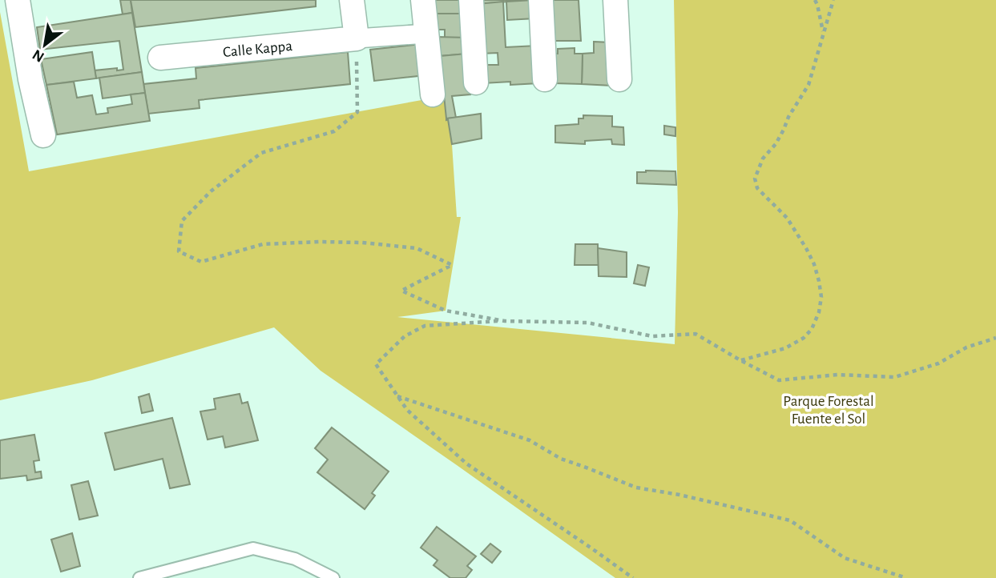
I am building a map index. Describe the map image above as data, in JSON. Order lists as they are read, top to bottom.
{
  "streets": {
    "street": ["Calle Kappa"]
  },
  "parks": ["Parque Forestal Fuente el Sol"],
  "north": "bottom left"
}
